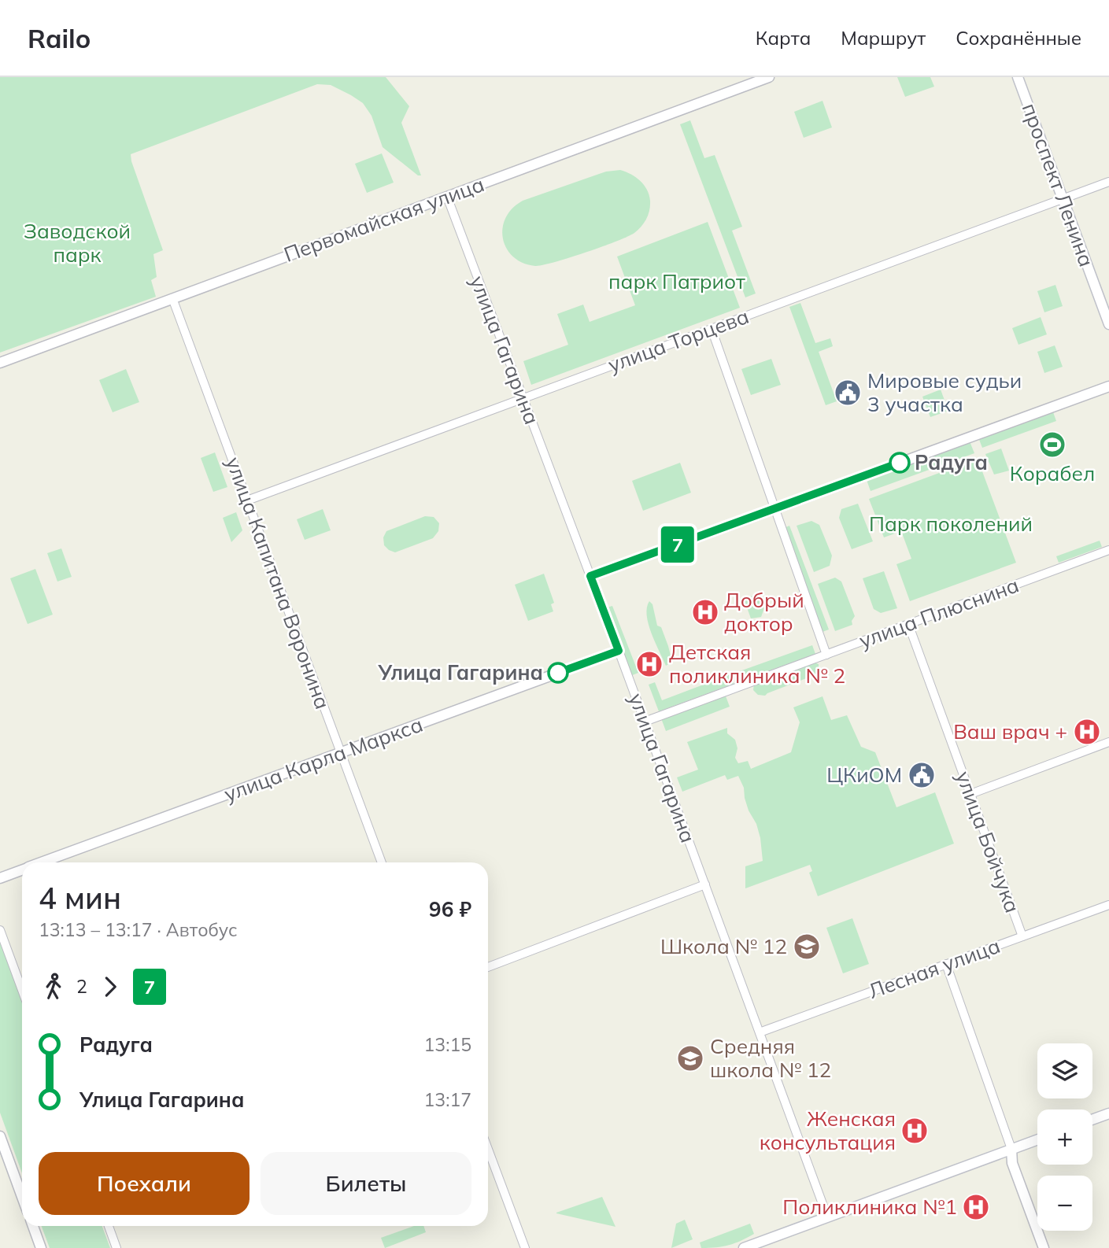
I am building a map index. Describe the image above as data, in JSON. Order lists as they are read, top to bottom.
{
  "streets": {
    "street": [
      "проспект Ленина",
      "Первомайская улица",
      "улица Торцева",
      "улица Гагарина",
      "улица Капитана Воронина",
      "улица Плюснина",
      "улица Карла Маркса",
      "улица Бойчука",
      "Лесная улица"
    ]
  },
  "crossings": [
    ["проспект Ленина", "улица Торцева"],
    ["Первомайская улица", "улица Гагарина"],
    ["Первомайская улица", "улица Капитана Воронина"],
    ["улица Торцева", "улица Гагарина"],
    ["улица Торцева", "улица Капитана Воронина"],
    ["улица Гагарина", "улица Плюснина"],
    ["улица Гагарина", "улица Карла Маркса"],
    ["улица Гагарина", "Лесная улица"],
    ["улица Капитана Воронина", "улица Карла Маркса"],
    ["улица Плюснина", "улица Бойчука"],
    ["улица Бойчука", "Лесная улица"]
  ],
  "parks": ["Заводской парк", "парк Патриот", "Парк поколений"],
  "places": {
    "public building": ["Мировые судьи 3 участка", "ЦКиОМ"],
    "sports": ["Корабел"],
    "other": ["Радуга", "Улица Гагарина"],
    "hospital": [
      "Добрый доктор",
      "Детская поликлиника № 2",
      "Ваш врач +",
      "Женская консультация",
      "Поликлиника №1"
    ],
    "school or university": ["Школа № 12", "Средняя школа № 12"]
  },
  "lines": ["bus line 7"],
  "page": {
    "header": "Railo",
    "nav": ["Карта", "Маршрут", "Сохранённые"],
    "on_map": "7",
    "heading": ["4 мин", "13:13 – 13:17 · Автобус", "96 ₽"],
    "legs": ["2", "7"],
    "list": [
      {
        "name": "Радуга",
        "value": "13:15"
      },
      {
        "name": "Улица Гагарина",
        "value": "13:17"
      }
    ],
    "map_buttons": ["+", "−"],
    "buttons": ["Поехали", "Билеты"]
  }
}
